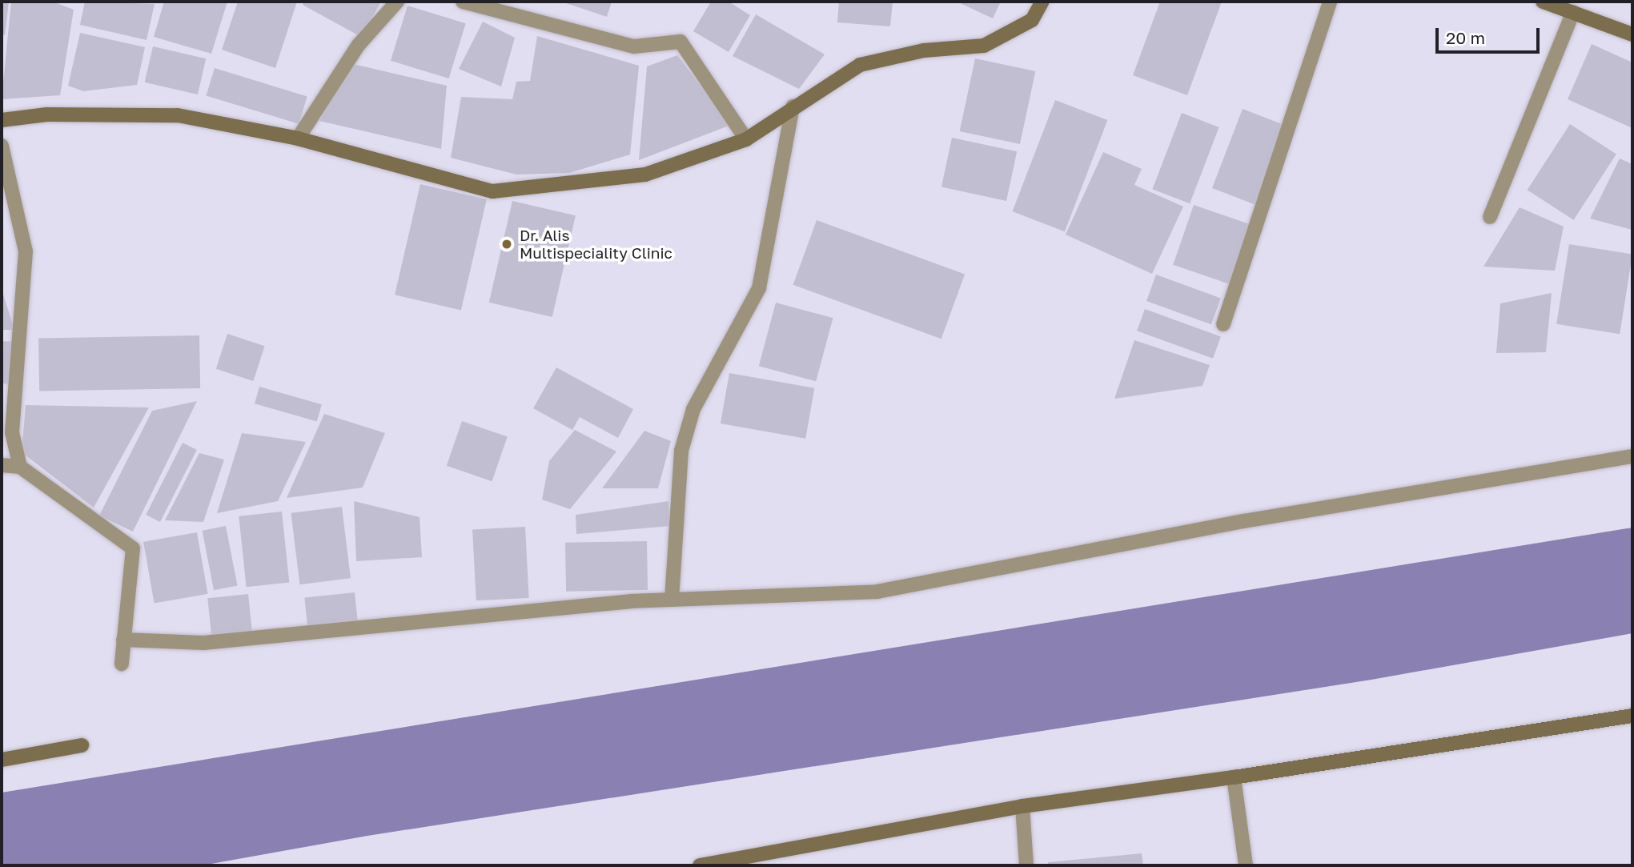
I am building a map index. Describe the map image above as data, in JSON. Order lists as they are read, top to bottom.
{
  "places": ["Dr. Alis Multispeciality Clinic"],
  "scale_bar": "20 m"
}
